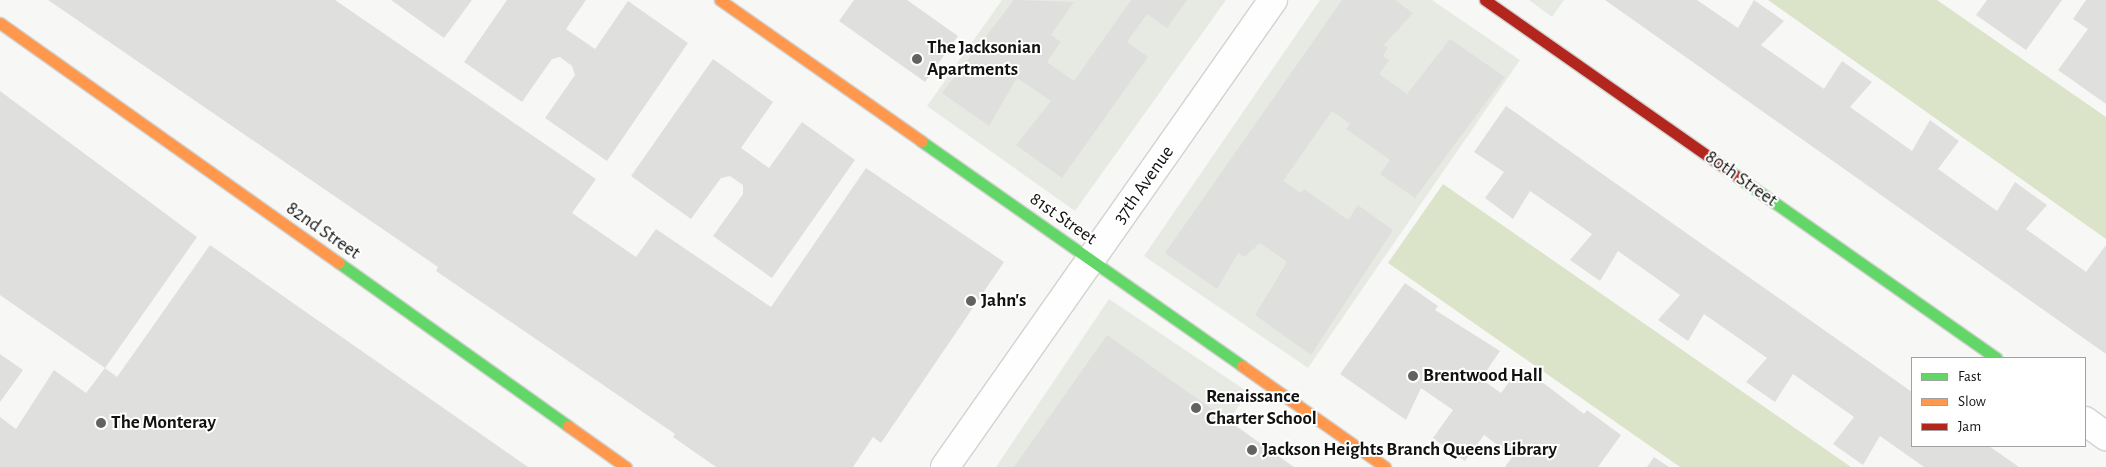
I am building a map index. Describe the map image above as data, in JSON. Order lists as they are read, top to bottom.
{
  "streets": {
    "street": [
      "80th Street",
      "37th Avenue",
      "81st Street",
      "82nd Street"
    ]
  },
  "crossings": [
    ["37th Avenue", "81st Street"]
  ],
  "places": [
    "The Jacksonian Apartments",
    "Jahn's",
    "Brentwood Hall",
    "Renaissance Charter School",
    "The Monteray",
    "Jackson Heights Branch Queens Library"
  ],
  "legend": ["Fast", "Slow", "Jam"]
}
